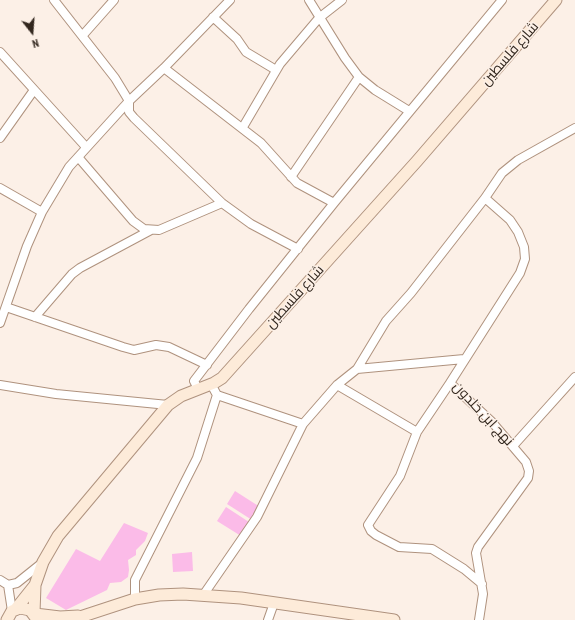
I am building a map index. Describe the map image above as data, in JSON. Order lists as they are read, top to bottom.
{
  "streets": {
    "street": ["شارع فلسطين", "نهج ابن خلدون"]
  },
  "north": "bottom"
}
